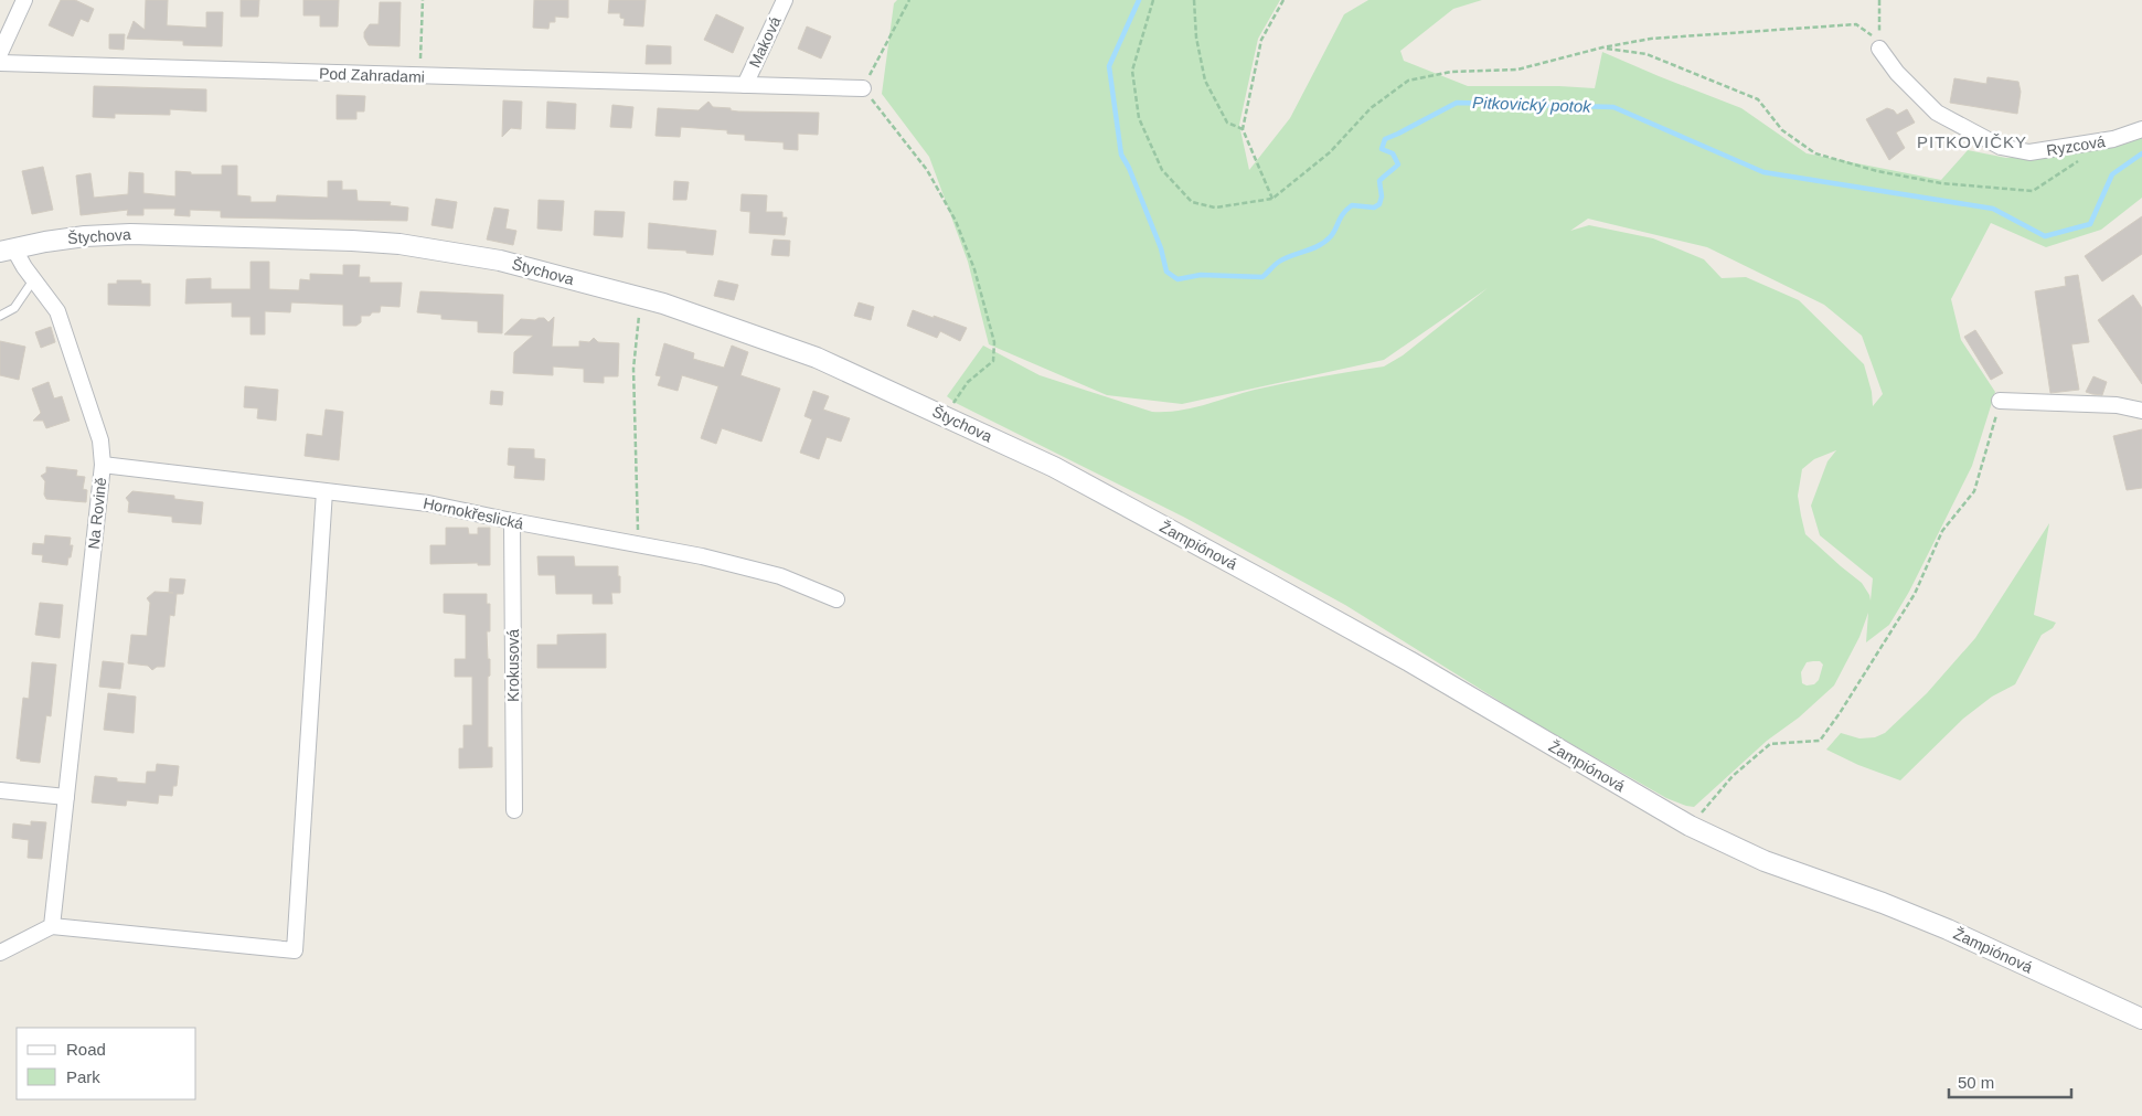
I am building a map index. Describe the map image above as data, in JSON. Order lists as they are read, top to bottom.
{
  "streets": {
    "street": [
      "Maková",
      "Pod Zahradami",
      "Ryzcová",
      "Štychova",
      "Na Rovině",
      "Hornokřeslická",
      "Žampiónová",
      "Krokusová"
    ]
  },
  "crossings": [
    ["Maková", "Pod Zahradami"],
    ["Štychova", "Na Rovině"],
    ["Štychova", "Žampiónová"],
    ["Na Rovině", "Hornokřeslická"],
    ["Hornokřeslická", "Krokusová"]
  ],
  "districts": ["PITKOVIČKY"],
  "water": ["Pitkovický potok"],
  "legend": ["Road", "Park"],
  "scale_bar": "50 m"
}
